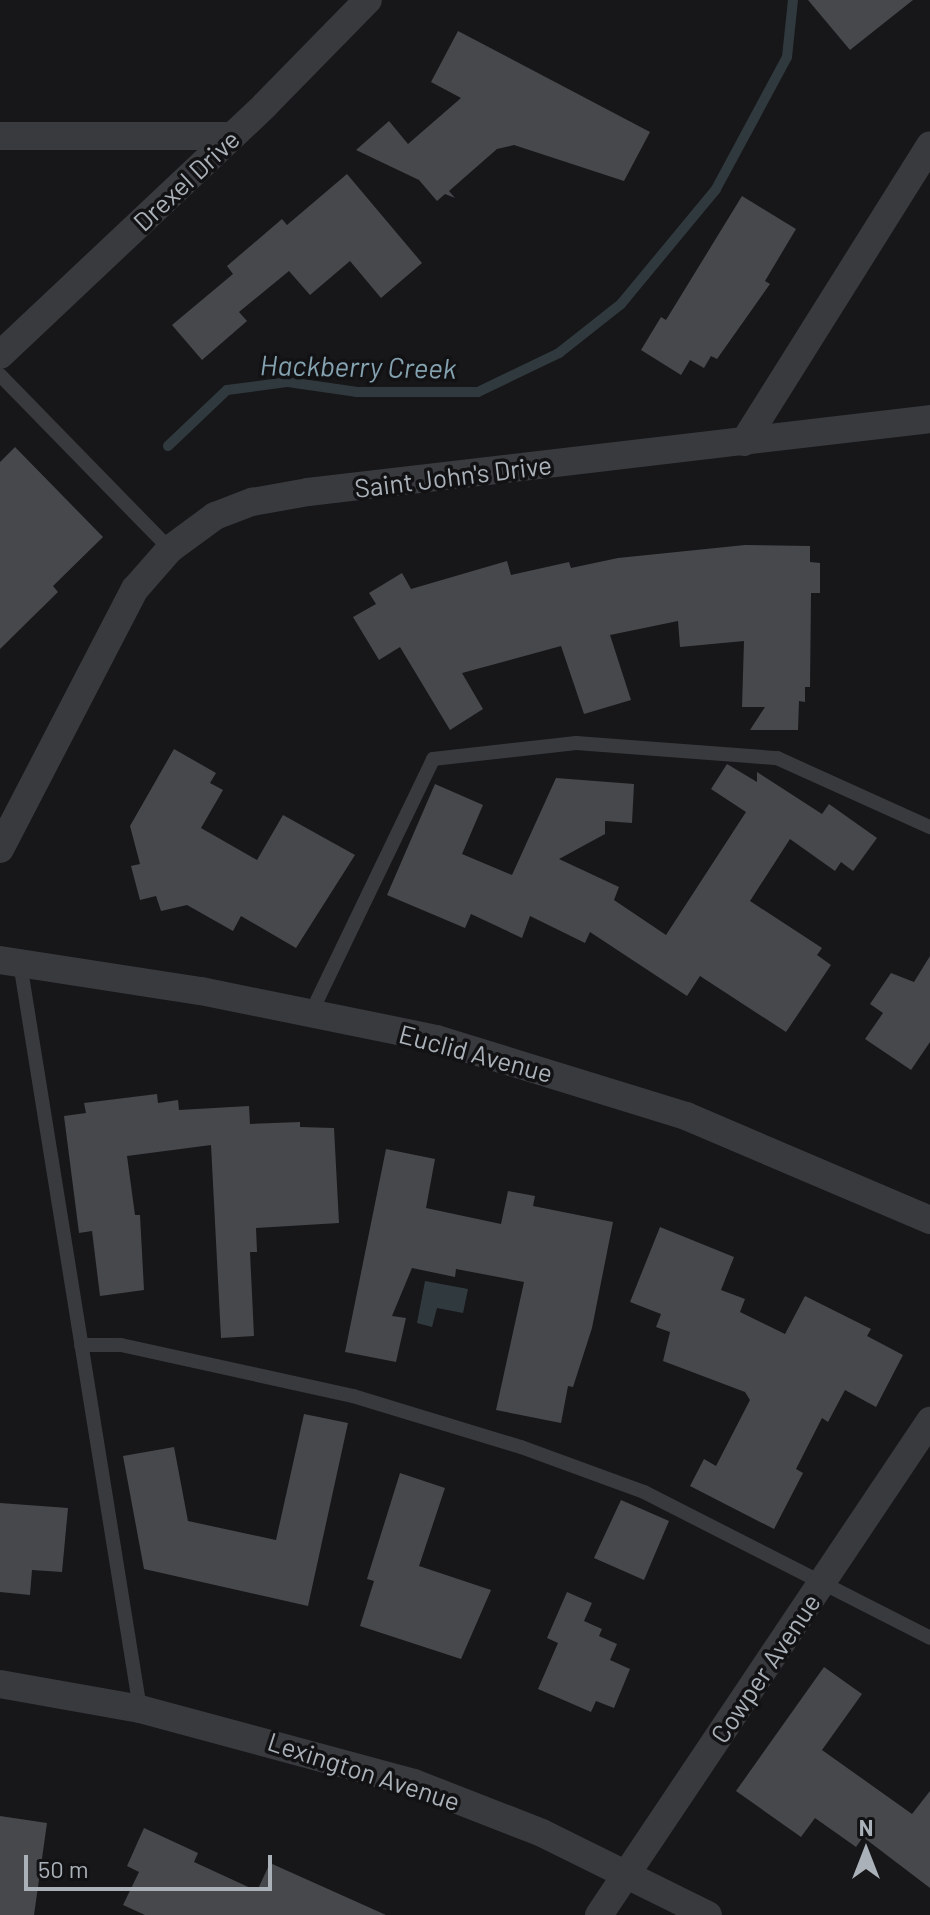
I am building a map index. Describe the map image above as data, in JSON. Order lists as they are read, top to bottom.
{
  "streets": {
    "street": [
      "Drexel Drive",
      "Saint John's Drive",
      "Euclid Avenue",
      "Cowper Avenue",
      "Lexington Avenue"
    ]
  },
  "crossings": [
    ["Cowper Avenue", "Lexington Avenue"]
  ],
  "water": ["Hackberry Creek"],
  "scale_bar": "50 m",
  "north": "top"
}
